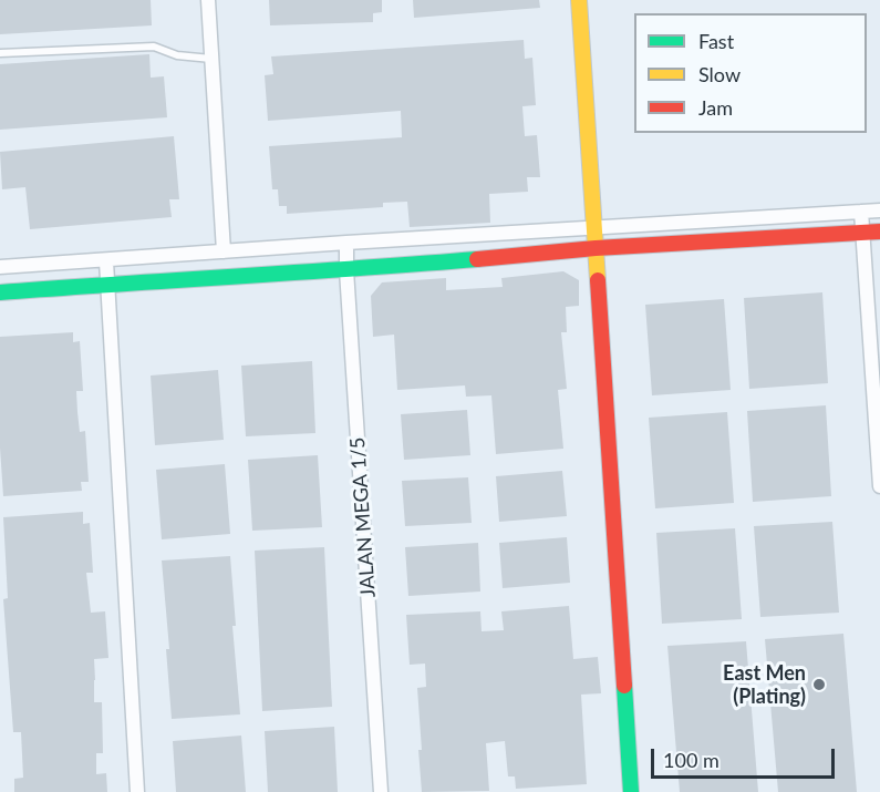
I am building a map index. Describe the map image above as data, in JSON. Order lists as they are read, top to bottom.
{
  "streets": {
    "street": ["JALAN MEGA 1/5"]
  },
  "places": ["East Men (Plating)"],
  "legend": ["Fast", "Slow", "Jam"],
  "scale_bar": "100 m"
}
